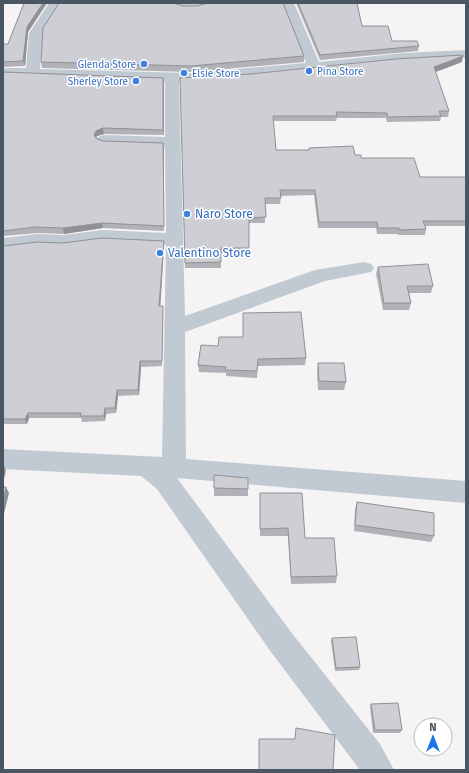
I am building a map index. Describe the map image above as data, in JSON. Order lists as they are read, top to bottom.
{
  "places": [
    "Glenda Store",
    "Pina Store",
    "Elsie Store",
    "Sherley Store",
    "Naro Store",
    "Valentino Store"
  ],
  "north": "top"
}
